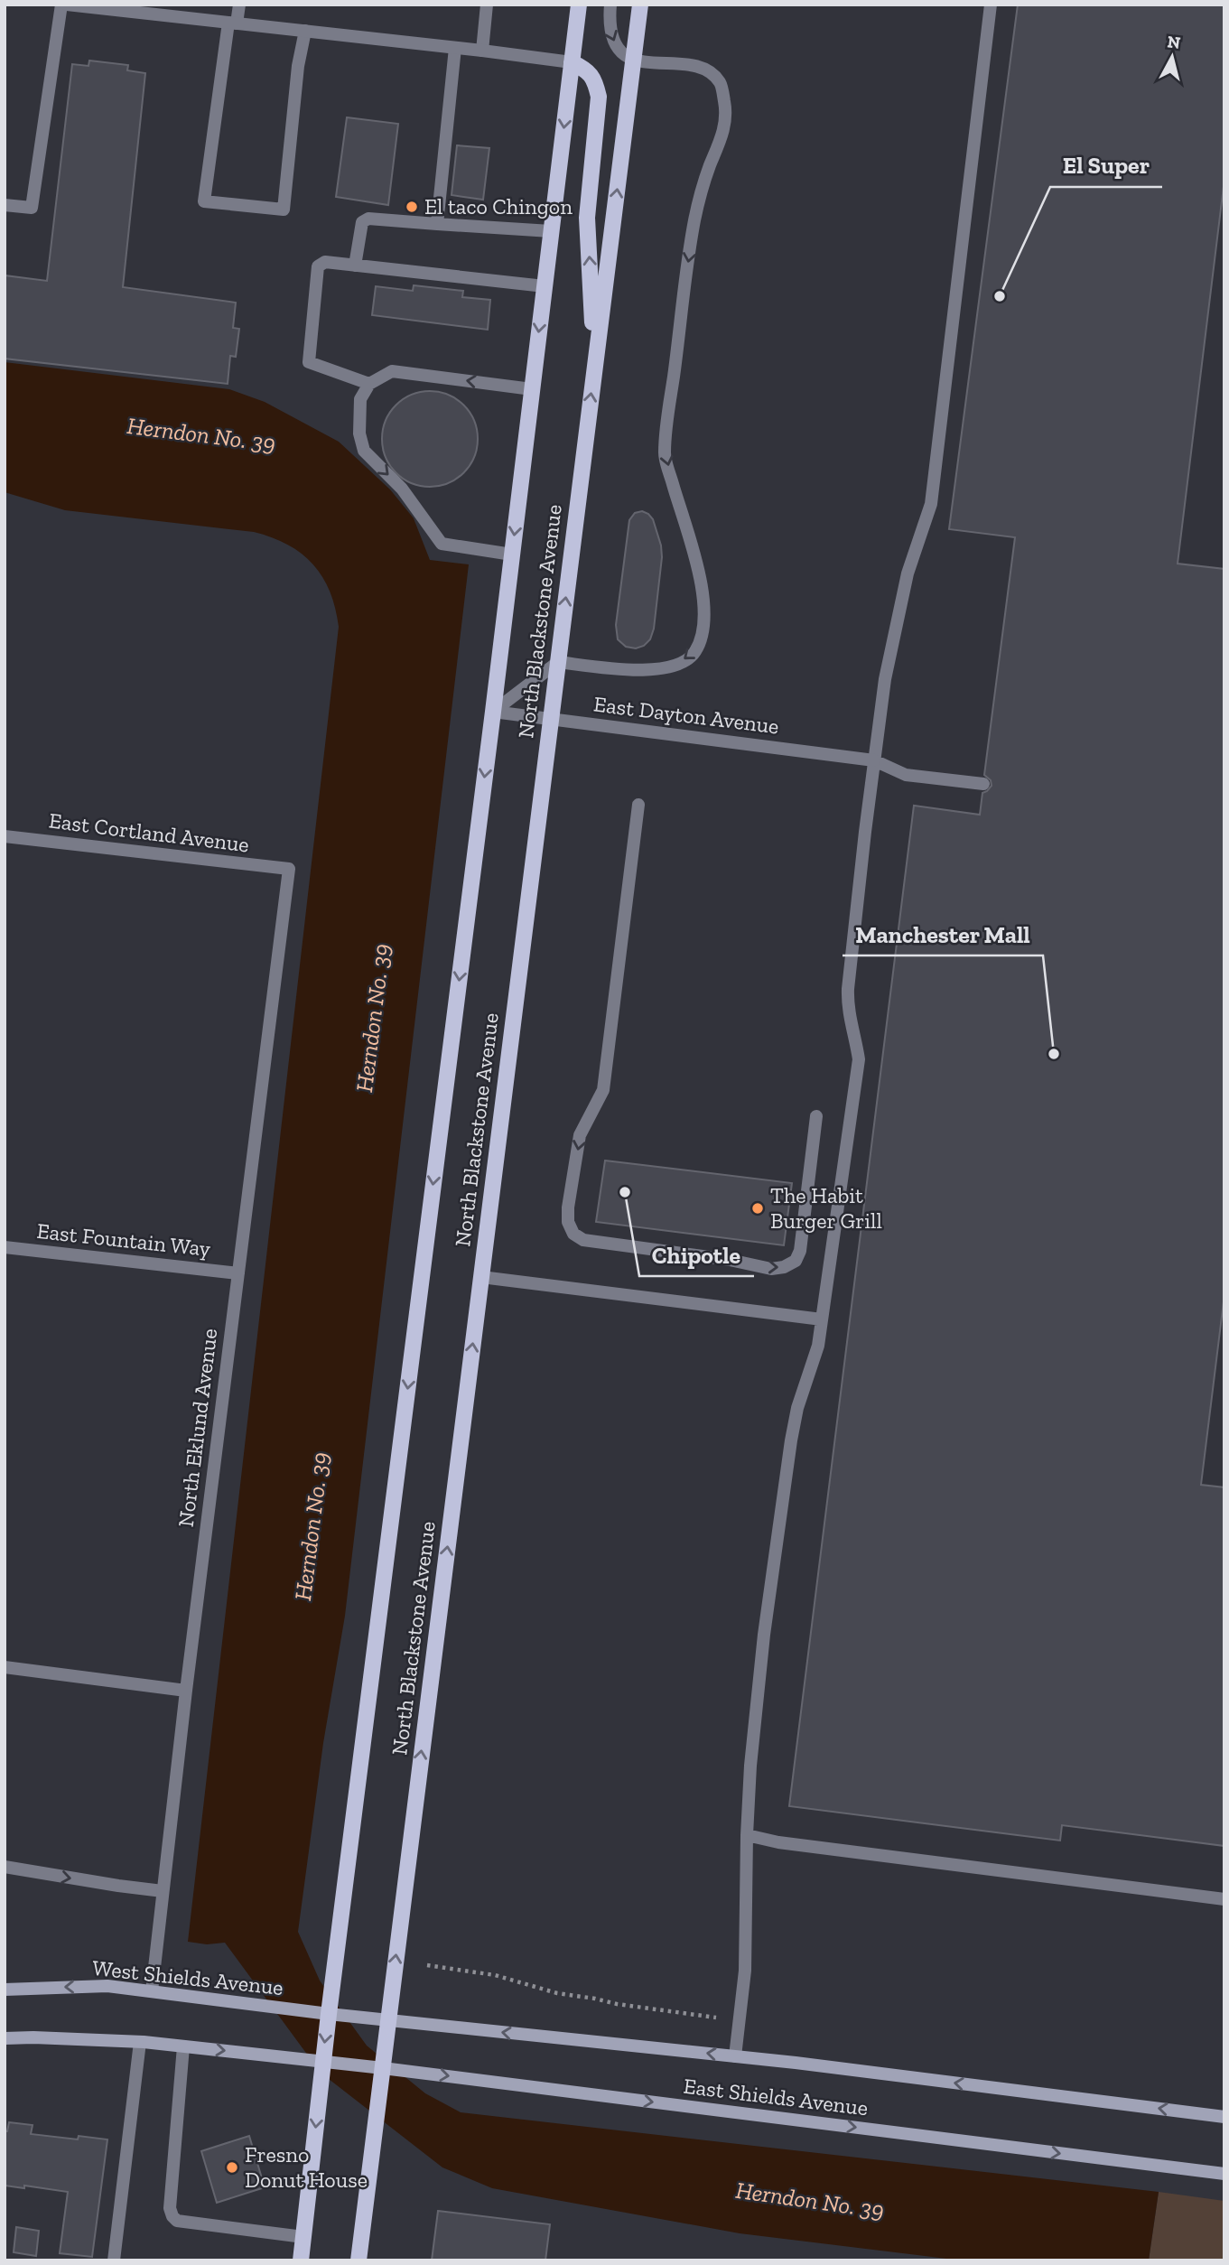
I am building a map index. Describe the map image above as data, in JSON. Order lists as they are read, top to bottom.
{
  "streets": {
    "main road": ["North Blackstone Avenue", "West Shields Avenue", "East Shields Avenue"],
    "street": [
      "East Dayton Avenue",
      "East Cortland Avenue",
      "East Fountain Way",
      "North Eklund Avenue"
    ]
  },
  "crossings": [
    ["North Blackstone Avenue", "East Dayton Avenue"],
    ["North Blackstone Avenue", "West Shields Avenue"],
    ["North Blackstone Avenue", "East Shields Avenue"],
    ["East Cortland Avenue", "North Eklund Avenue"],
    ["East Fountain Way", "North Eklund Avenue"],
    ["North Eklund Avenue", "West Shields Avenue"],
    ["West Shields Avenue", "East Shields Avenue"]
  ],
  "water": ["Herndon No. 39"],
  "places": [
    "El taco Chingon",
    "El Super",
    "Manchester Mall",
    "Chipotle",
    "The Habit Burger Grill",
    "Fresno Donut House"
  ],
  "north": "top"
}
